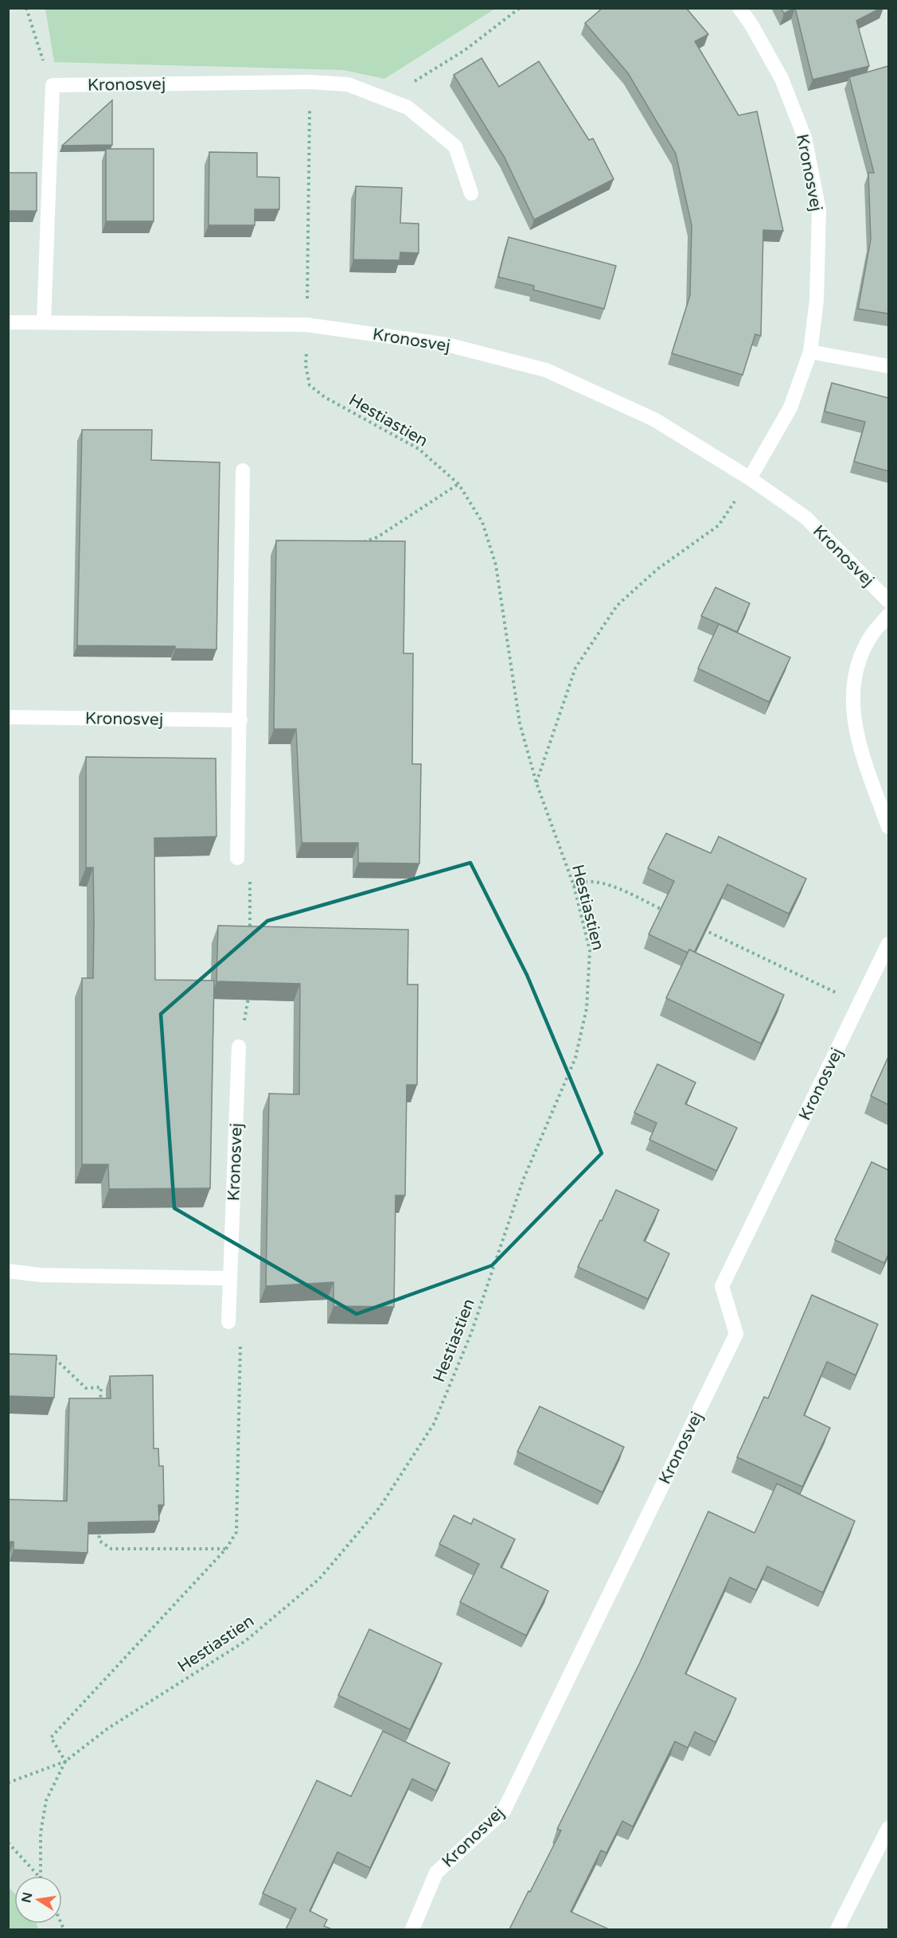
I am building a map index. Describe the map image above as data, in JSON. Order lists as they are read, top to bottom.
{
  "streets": {
    "street": ["Kronosvej"],
    "path": ["Hestiastien"]
  },
  "crossings": [
    ["Kronosvej", "Hestiastien"]
  ],
  "north": "left"
}
